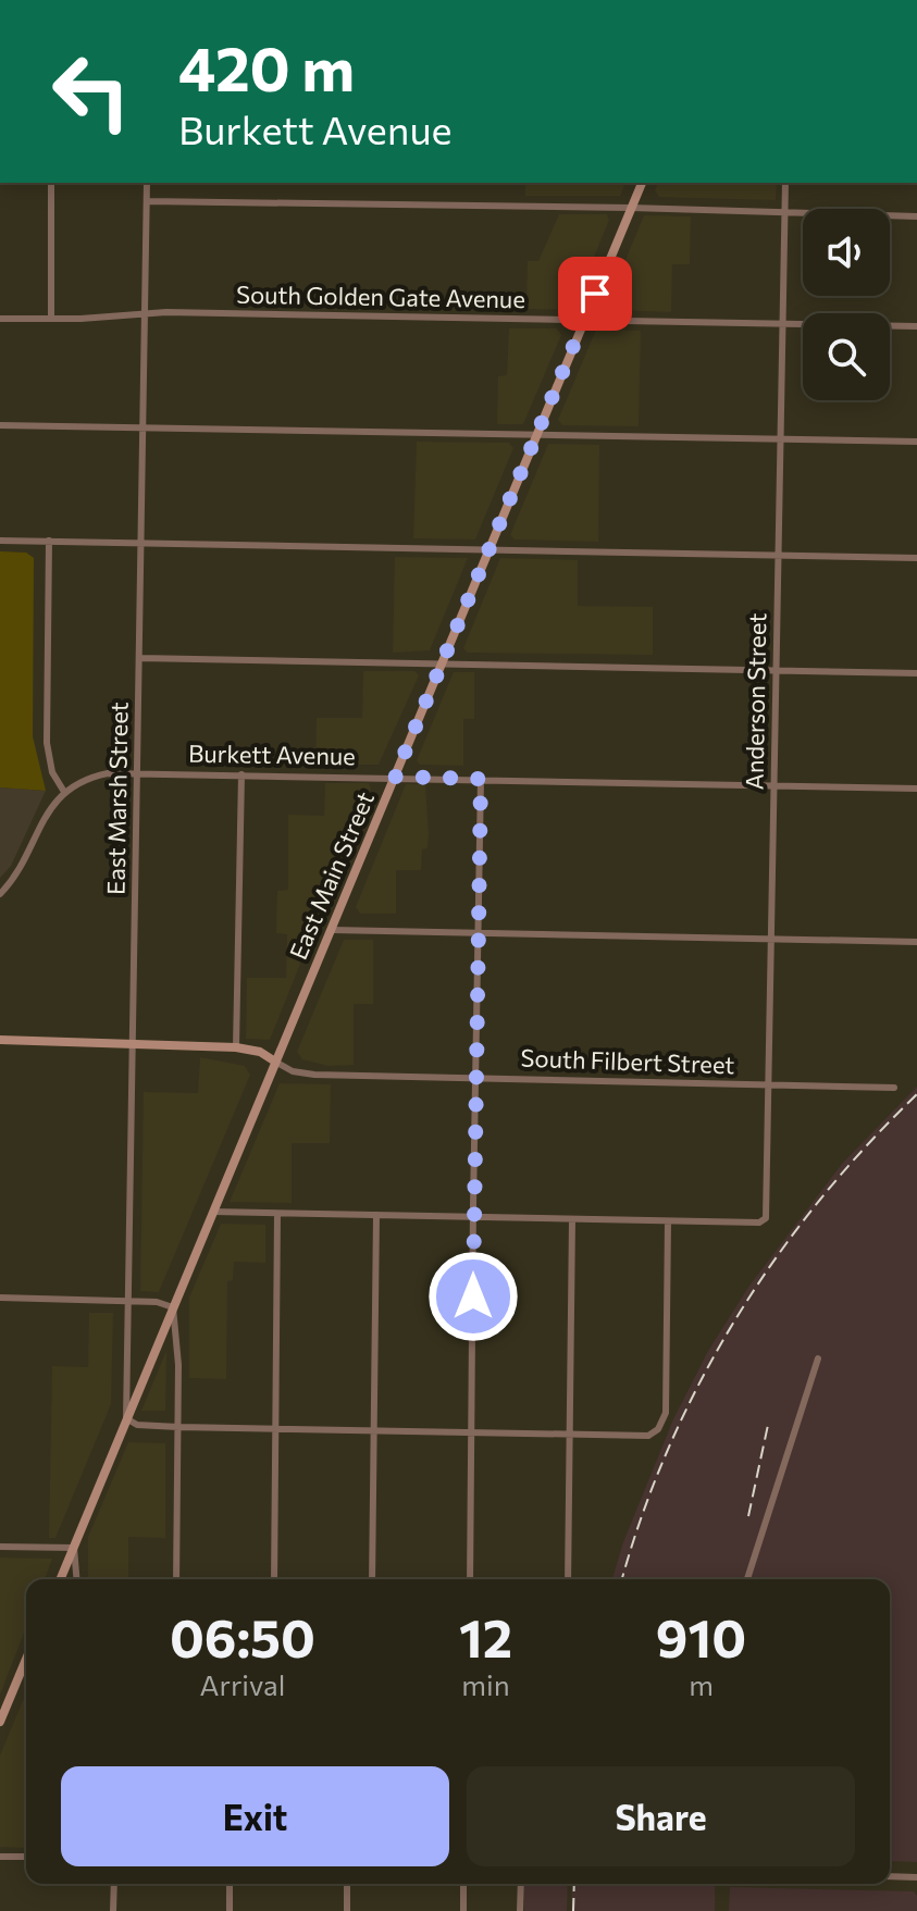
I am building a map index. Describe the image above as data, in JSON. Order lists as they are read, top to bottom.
{
  "streets": {
    "main road": ["East Main Street", "South Filbert Street"],
    "street": [
      "South Golden Gate Avenue",
      "Anderson Street",
      "Burkett Avenue",
      "East Marsh Street"
    ]
  },
  "crossings": [
    ["South Golden Gate Avenue", "Anderson Street"],
    ["South Golden Gate Avenue", "East Marsh Street"],
    ["South Golden Gate Avenue", "East Main Street"],
    ["Anderson Street", "Burkett Avenue"],
    ["Anderson Street", "South Filbert Street"],
    ["Burkett Avenue", "East Marsh Street"],
    ["Burkett Avenue", "East Main Street"],
    ["East Marsh Street", "East Main Street"],
    ["East Marsh Street", "South Filbert Street"],
    ["East Main Street", "South Filbert Street"]
  ],
  "page": {
    "turn": ["420 m", "Burkett Avenue"],
    "eta": [
      "06:50",
      "Arrival",
      "12",
      "min",
      "910",
      "m"
    ],
    "buttons": ["Exit", "Share"]
  }
}
